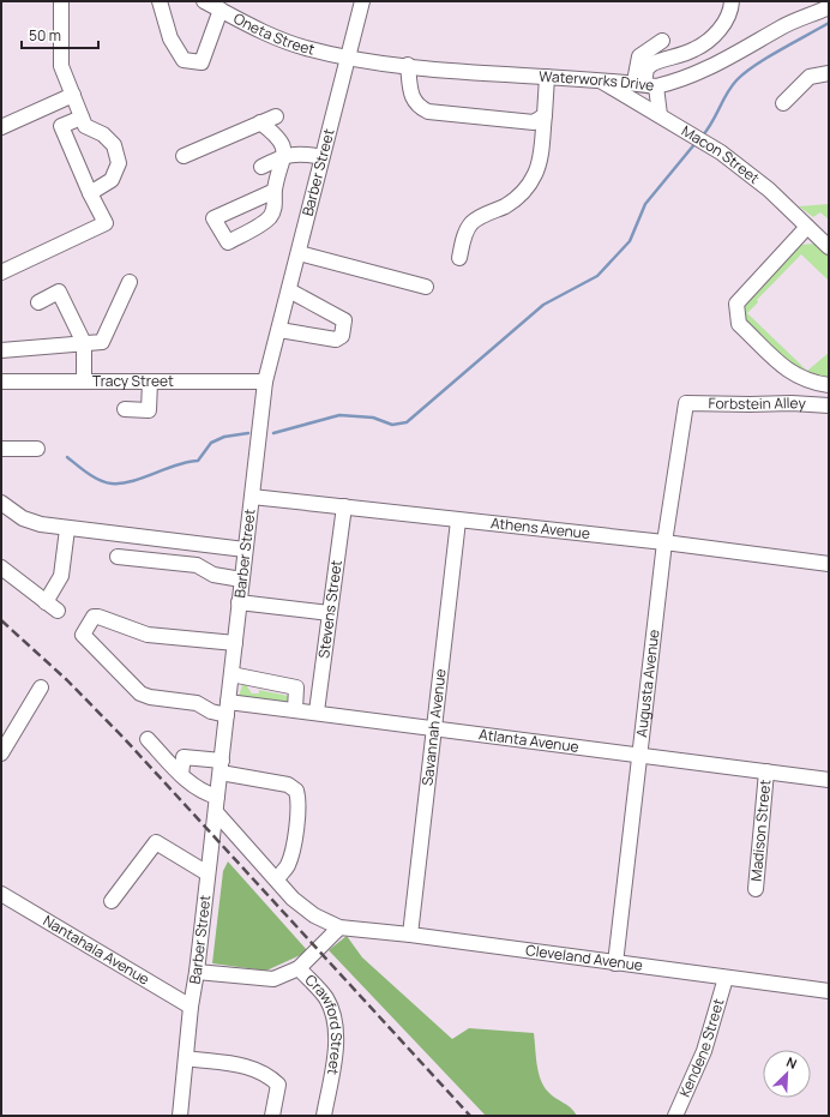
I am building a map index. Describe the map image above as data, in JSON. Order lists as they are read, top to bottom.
{
  "streets": {
    "street": [
      "Oneta Street",
      "Waterworks Drive",
      "Macon Street",
      "Barber Street",
      "Tracy Street",
      "Forbstein Alley",
      "Athens Avenue",
      "Stevens Street",
      "Augusta Avenue",
      "Savannah Avenue",
      "Atlanta Avenue",
      "Madison Street",
      "Nantahala Avenue",
      "Cleveland Avenue",
      "Crawford Street",
      "Kendene Street"
    ]
  },
  "crossings": [
    ["Oneta Street", "Waterworks Drive"],
    ["Oneta Street", "Barber Street"],
    ["Waterworks Drive", "Macon Street"],
    ["Waterworks Drive", "Barber Street"],
    ["Barber Street", "Tracy Street"],
    ["Barber Street", "Athens Avenue"],
    ["Barber Street", "Atlanta Avenue"],
    ["Barber Street", "Nantahala Avenue"],
    ["Barber Street", "Cleveland Avenue"],
    ["Forbstein Alley", "Augusta Avenue"],
    ["Athens Avenue", "Stevens Street"],
    ["Athens Avenue", "Augusta Avenue"],
    ["Athens Avenue", "Savannah Avenue"],
    ["Stevens Street", "Atlanta Avenue"],
    ["Augusta Avenue", "Atlanta Avenue"],
    ["Augusta Avenue", "Cleveland Avenue"],
    ["Savannah Avenue", "Atlanta Avenue"],
    ["Savannah Avenue", "Cleveland Avenue"],
    ["Atlanta Avenue", "Madison Street"],
    ["Cleveland Avenue", "Kendene Street"]
  ],
  "scale_bar": "50 m",
  "north": "top right"
}
